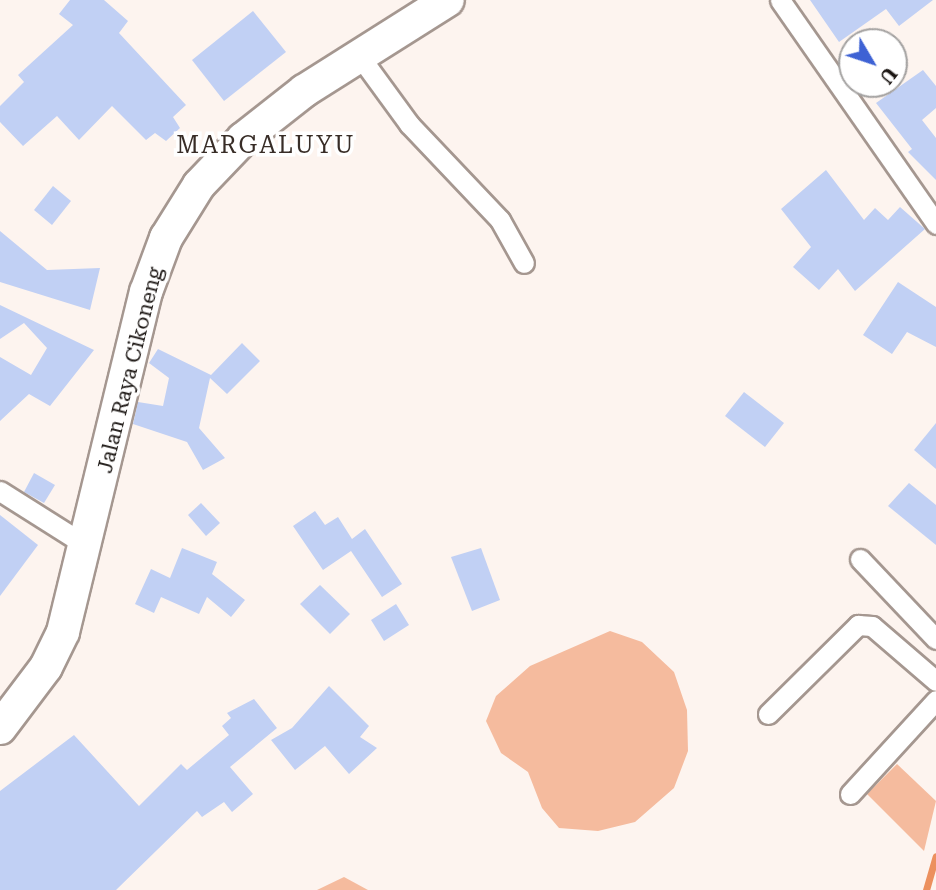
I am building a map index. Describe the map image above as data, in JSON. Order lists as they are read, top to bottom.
{
  "streets": {
    "highway": ["Jalan Raya Cikoneng"]
  },
  "districts": ["MARGALUYU"],
  "north": "bottom right"
}
